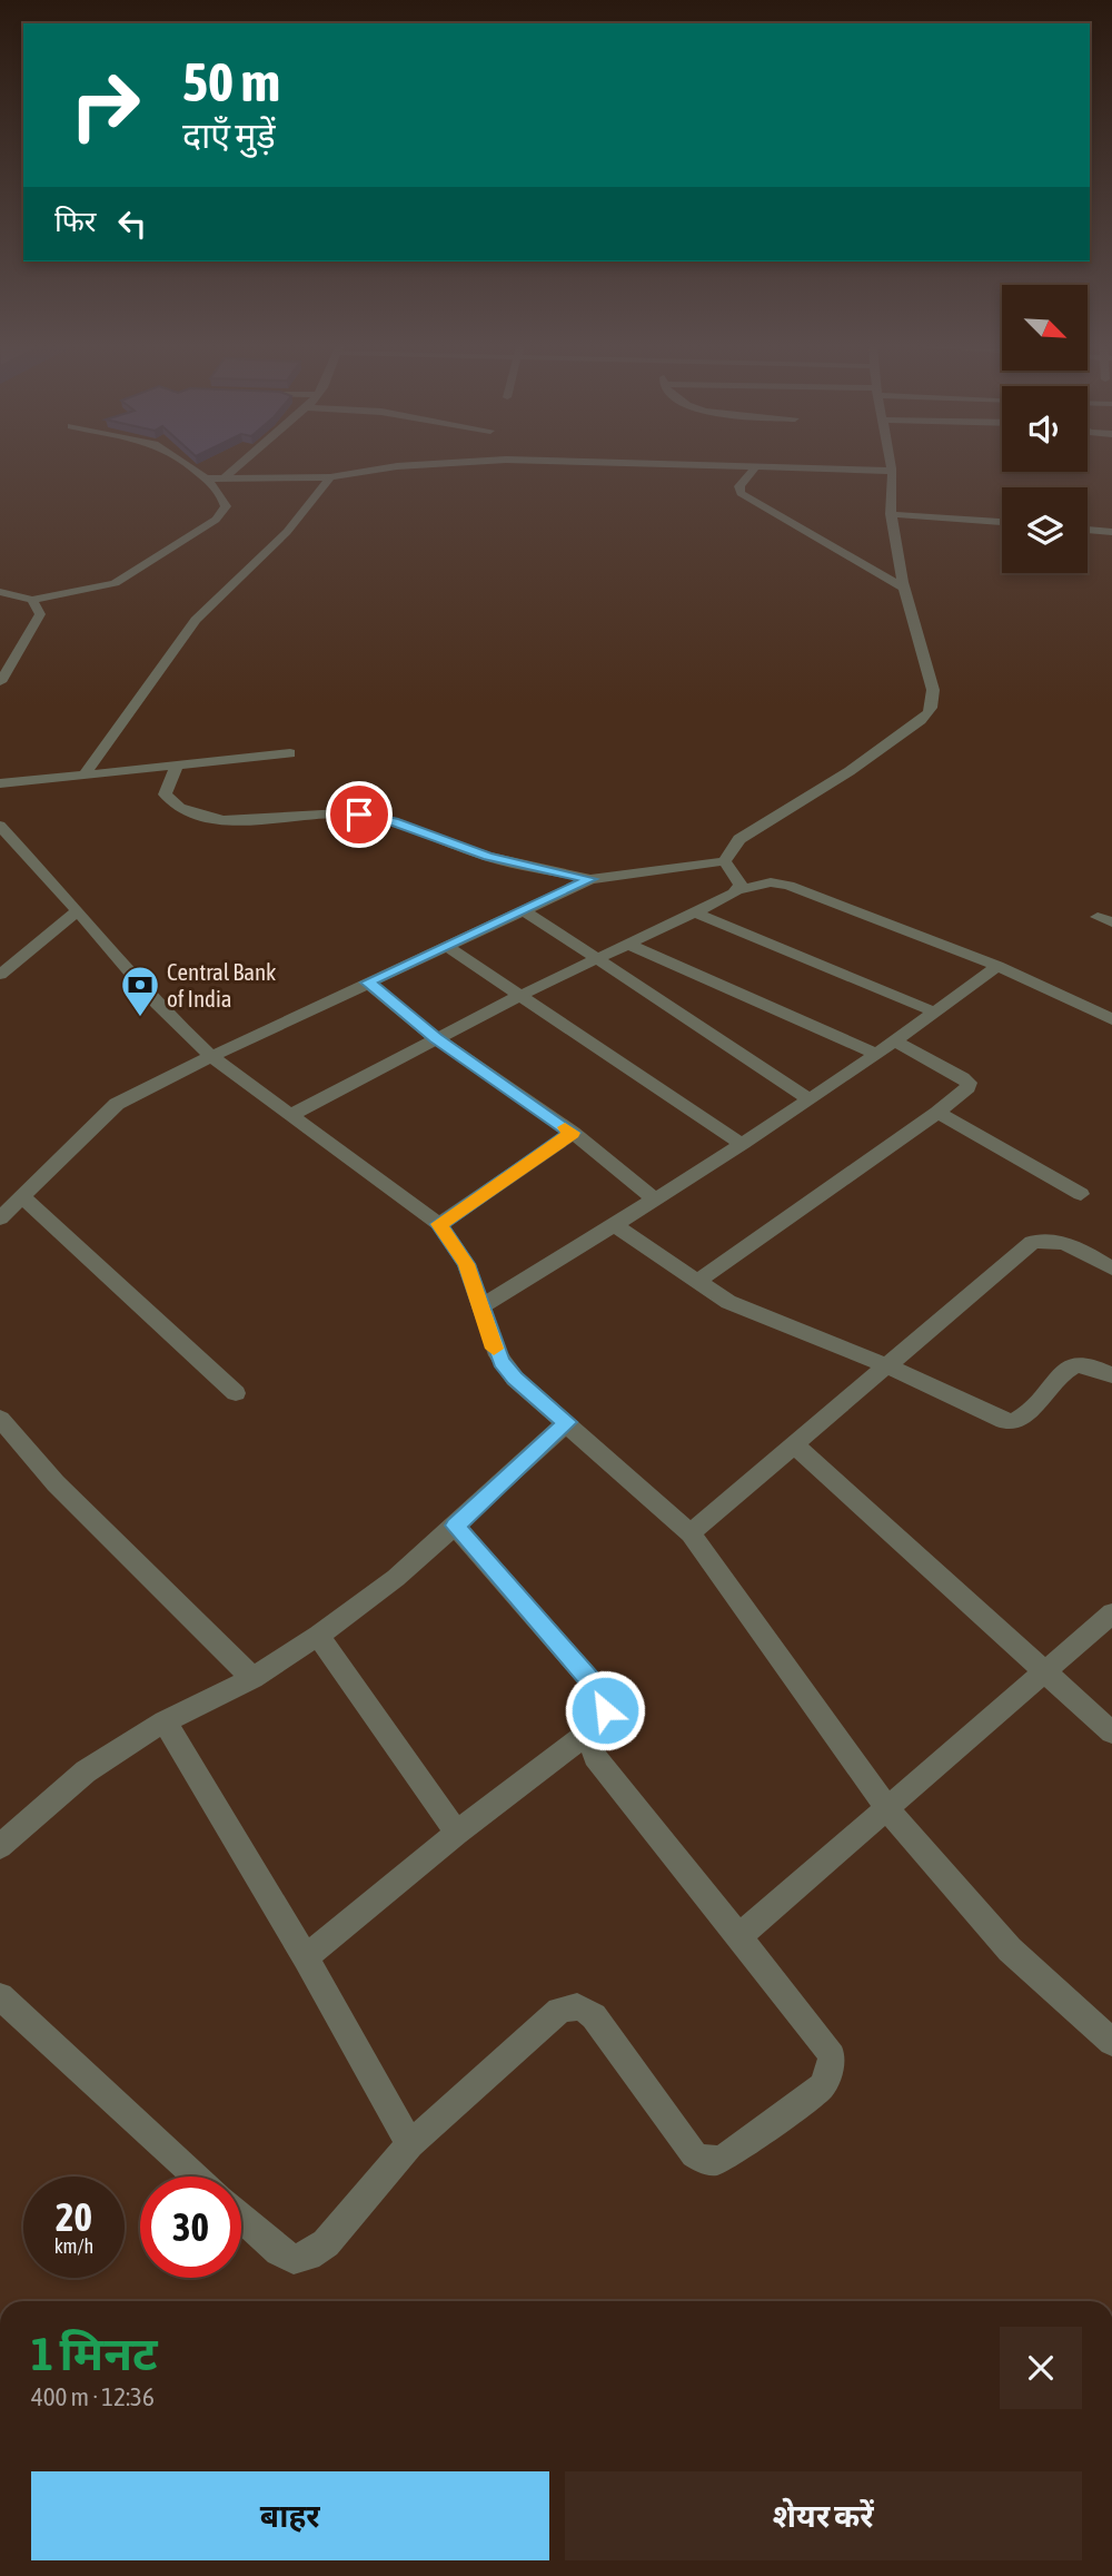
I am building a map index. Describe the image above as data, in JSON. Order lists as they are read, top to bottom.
{
  "places": {
    "bank": ["Central Bank of India"]
  },
  "north": "bottom right",
  "page": {
    "turn": ["50 m", "दाएँ मुड़ें"],
    "then": "फिर",
    "speed": "20 km/h",
    "limit": "30",
    "heading": ["1 मिनट", "400 m · 12:36"],
    "buttons": ["बाहर", "शेयर करें"]
  }
}
